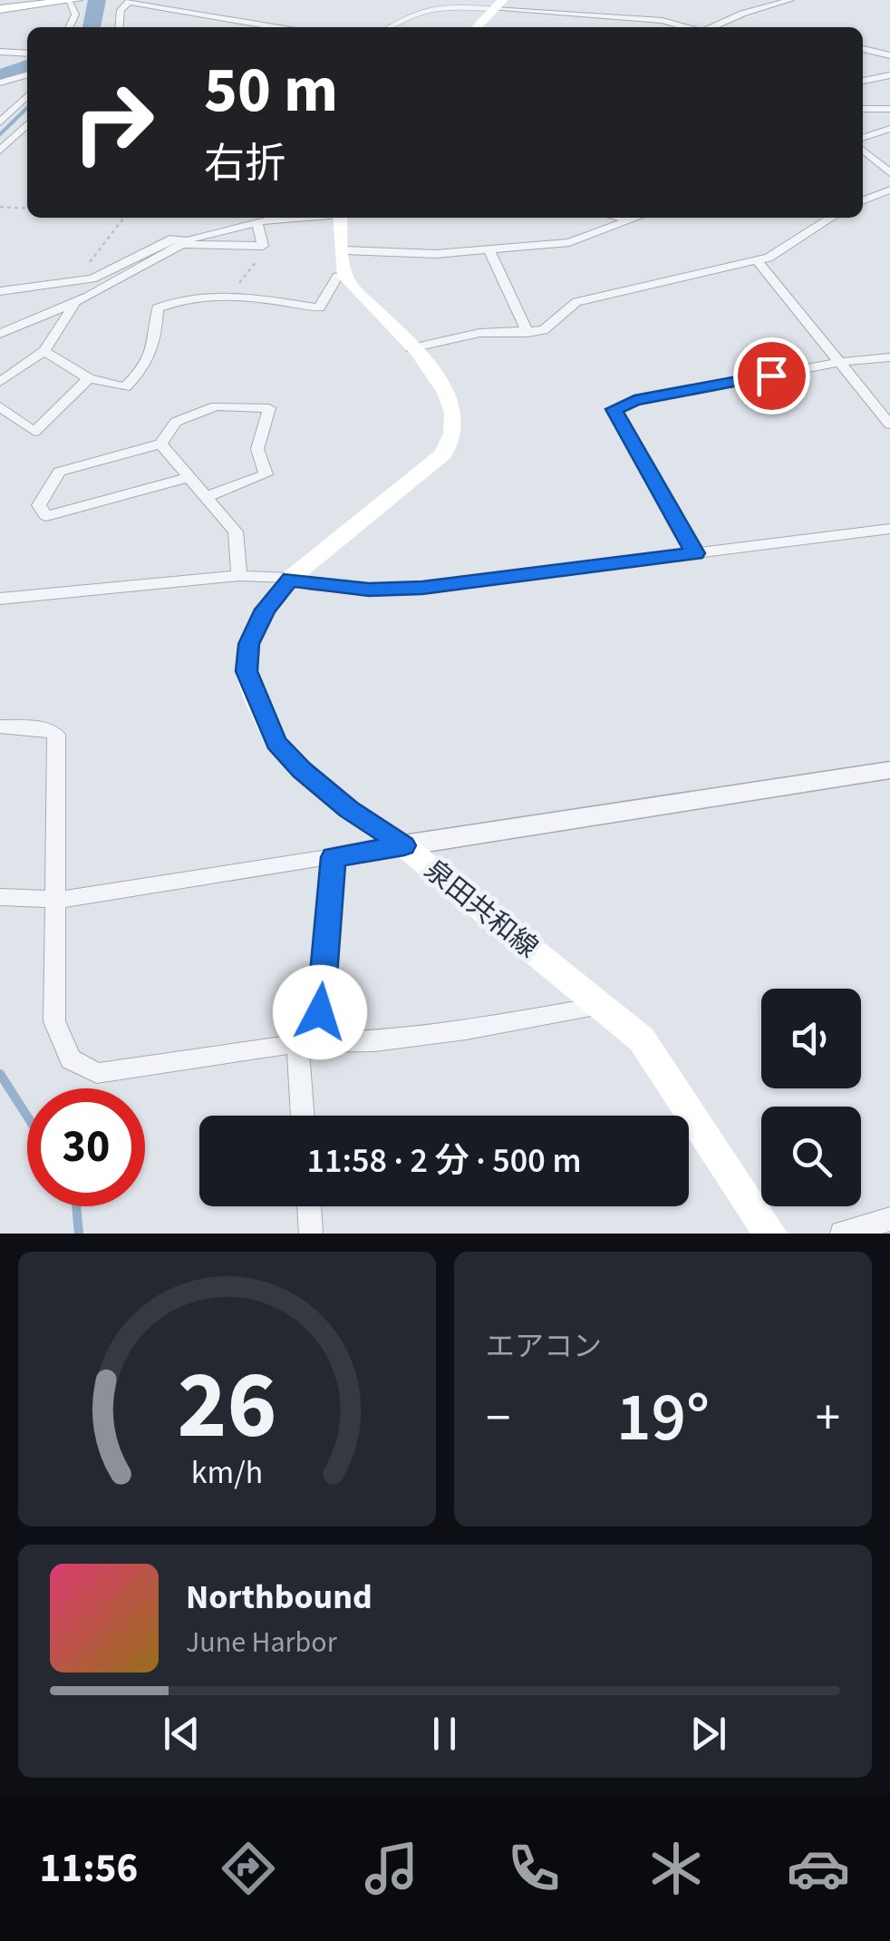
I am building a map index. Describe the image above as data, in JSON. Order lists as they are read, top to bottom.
{
  "streets": {
    "main road": ["泉田共和線"]
  },
  "page": {
    "turn": ["50 m", "右折"],
    "limit": "30",
    "trip": "11:58 · 2 分 · 500 m",
    "tile": "エアコン",
    "heat": ["−", "19°", "+"],
    "song": ["Northbound", "June Harbor"],
    "tabs": "11:56",
    "gauge": ["26", "km/h"]
  }
}
